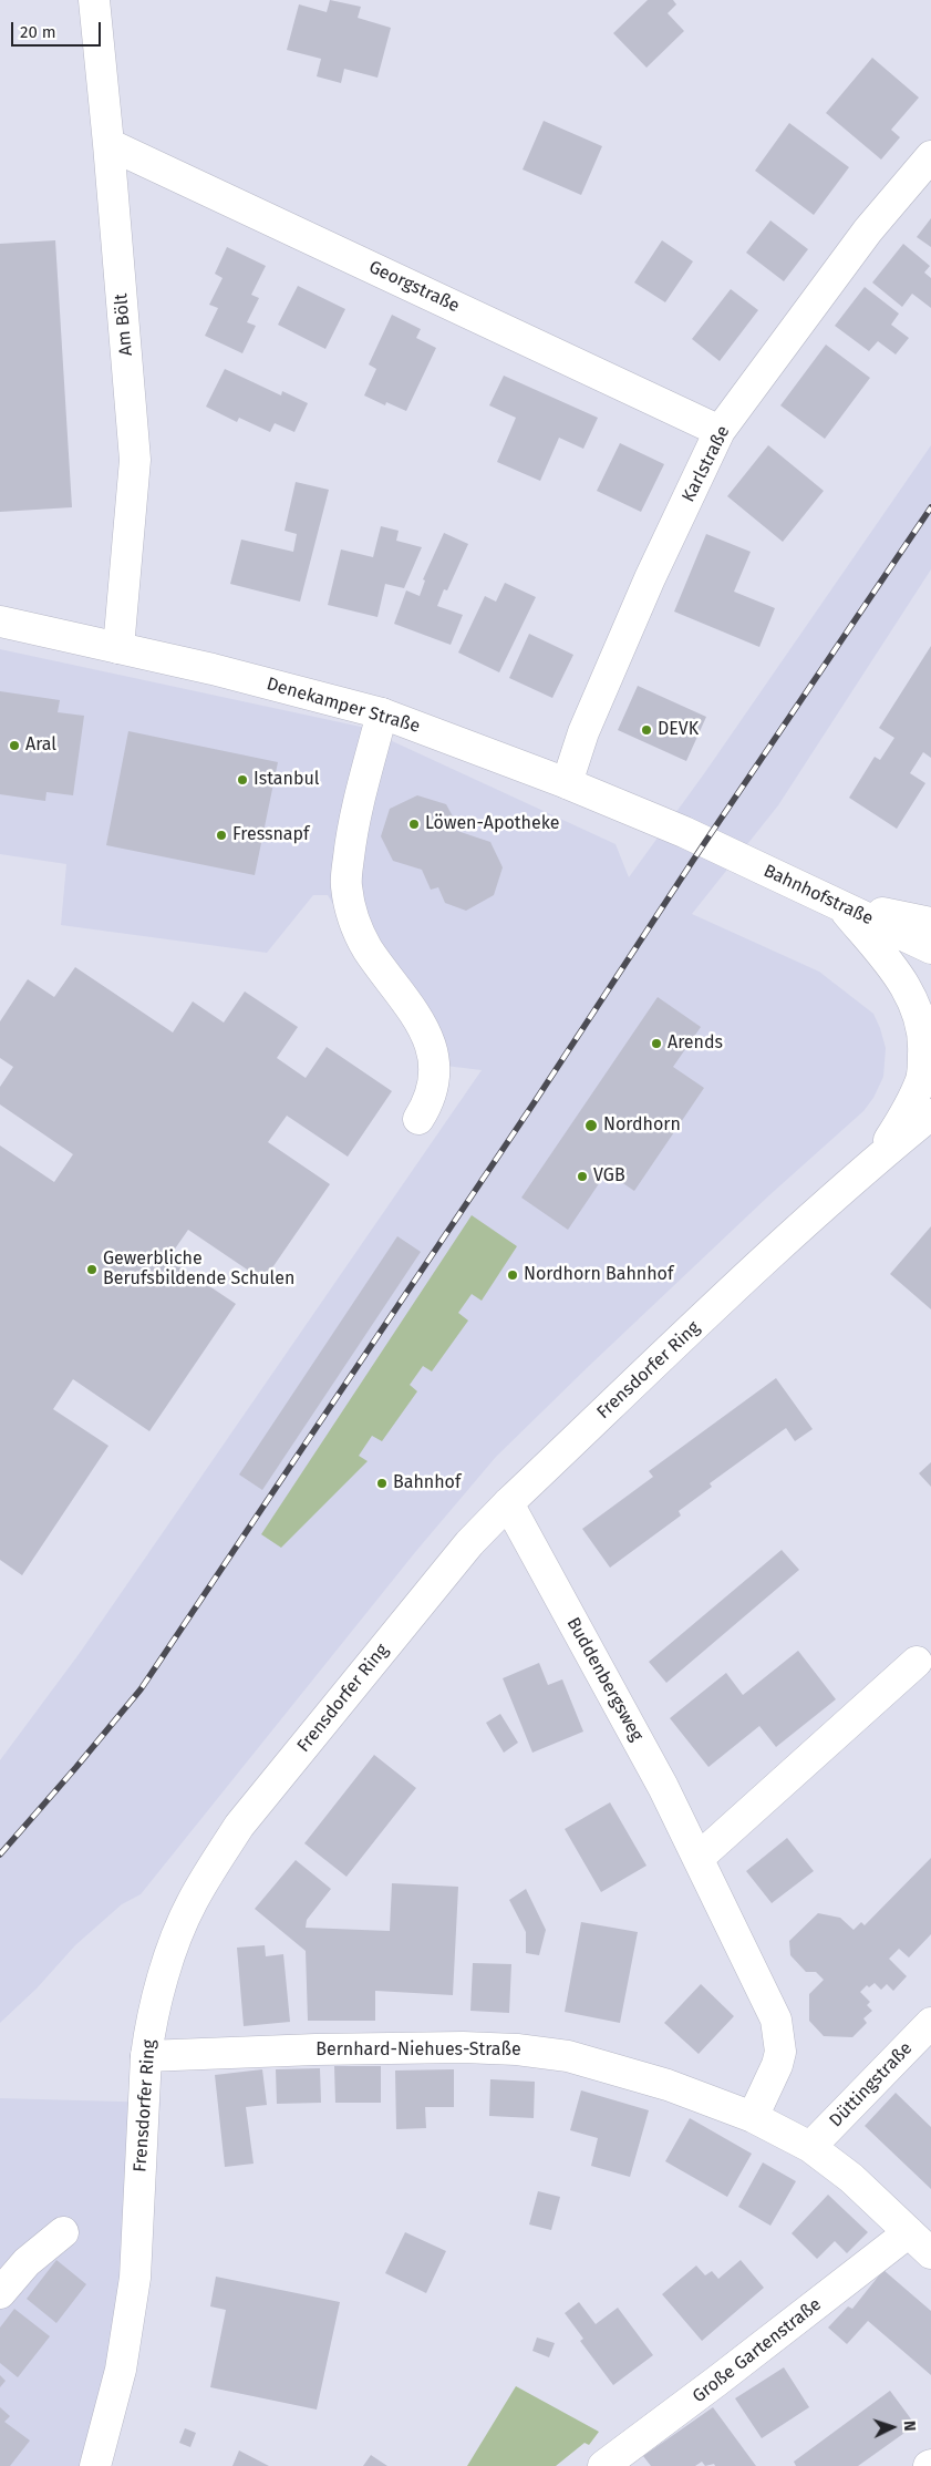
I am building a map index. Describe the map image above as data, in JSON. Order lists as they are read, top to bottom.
{
  "streets": {
    "street": [
      "Georgstraße",
      "Am Bölt",
      "Karlstraße",
      "Denekamper Straße",
      "Bahnhofstraße",
      "Frensdorfer Ring",
      "Buddenbergsweg",
      "Bernhard-Niehues-Straße",
      "Düttingstraße",
      "Große Gartenstraße"
    ]
  },
  "crossings": [
    ["Georgstraße", "Am Bölt"],
    ["Georgstraße", "Karlstraße"],
    ["Am Bölt", "Denekamper Straße"],
    ["Karlstraße", "Denekamper Straße"],
    ["Denekamper Straße", "Bahnhofstraße"],
    ["Frensdorfer Ring", "Buddenbergsweg"],
    ["Frensdorfer Ring", "Bernhard-Niehues-Straße"],
    ["Buddenbergsweg", "Bernhard-Niehues-Straße"],
    ["Bernhard-Niehues-Straße", "Düttingstraße"],
    ["Bernhard-Niehues-Straße", "Große Gartenstraße"]
  ],
  "places": [
    "DEVK",
    "Aral",
    "Istanbul",
    "Löwen-Apotheke",
    "Fressnapf",
    "Arends",
    "Nordhorn",
    "VGB",
    "Gewerbliche Berufsbildende Schulen",
    "Nordhorn Bahnhof",
    "Bahnhof"
  ],
  "scale_bar": "20 m",
  "north": "right"
}
